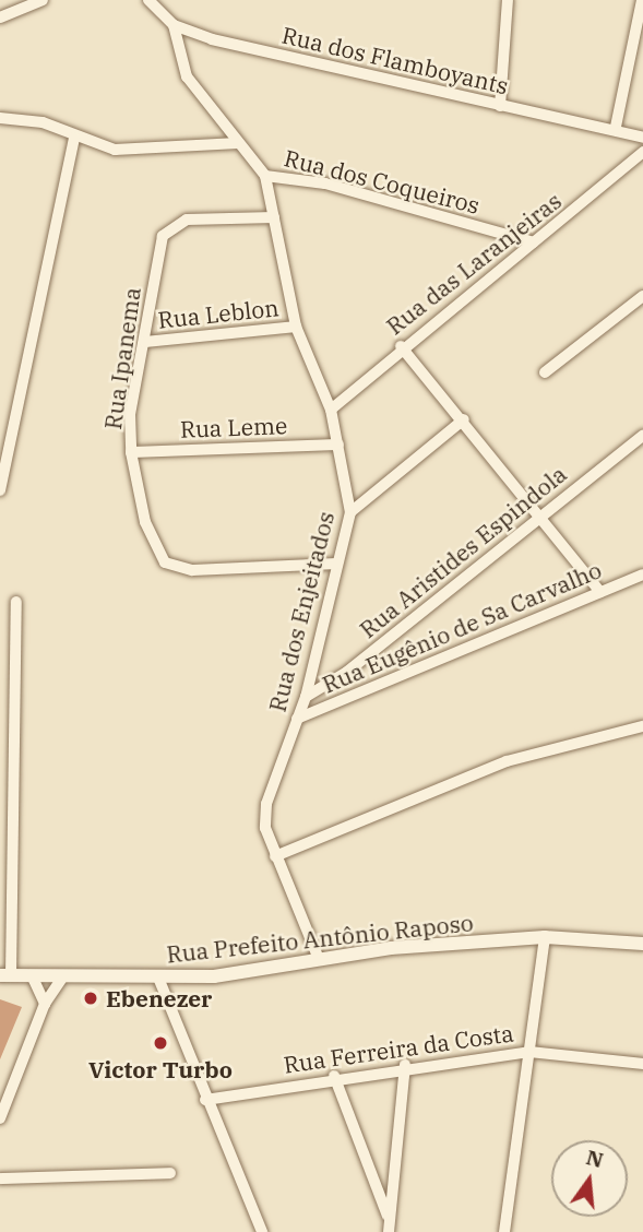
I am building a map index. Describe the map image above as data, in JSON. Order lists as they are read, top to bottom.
{
  "streets": {
    "street": [
      "Rua dos Flamboyants",
      "Rua dos Coqueiros",
      "Rua das Laranjeiras",
      "Rua Leblon",
      "Rua Ipanema",
      "Rua Leme",
      "Rua Aristides Espindola",
      "Rua dos Enjeitados",
      "Rua Eugênio de Sa Carvalho",
      "Rua Prefeito Antônio Raposo",
      "Rua Ferreira da Costa"
    ]
  },
  "crossings": [
    ["Rua dos Flamboyants", "Rua dos Enjeitados"],
    ["Rua dos Coqueiros", "Rua das Laranjeiras"],
    ["Rua dos Coqueiros", "Rua dos Enjeitados"],
    ["Rua das Laranjeiras", "Rua dos Enjeitados"],
    ["Rua Leblon", "Rua Ipanema"],
    ["Rua Leblon", "Rua dos Enjeitados"],
    ["Rua Ipanema", "Rua Leme"],
    ["Rua Ipanema", "Rua dos Enjeitados"],
    ["Rua Leme", "Rua dos Enjeitados"],
    ["Rua Aristides Espindola", "Rua dos Enjeitados"],
    ["Rua dos Enjeitados", "Rua Eugênio de Sa Carvalho"],
    ["Rua dos Enjeitados", "Rua Prefeito Antônio Raposo"]
  ],
  "places": ["Ebenezer", "Victor Turbo"],
  "north": "top"
}
